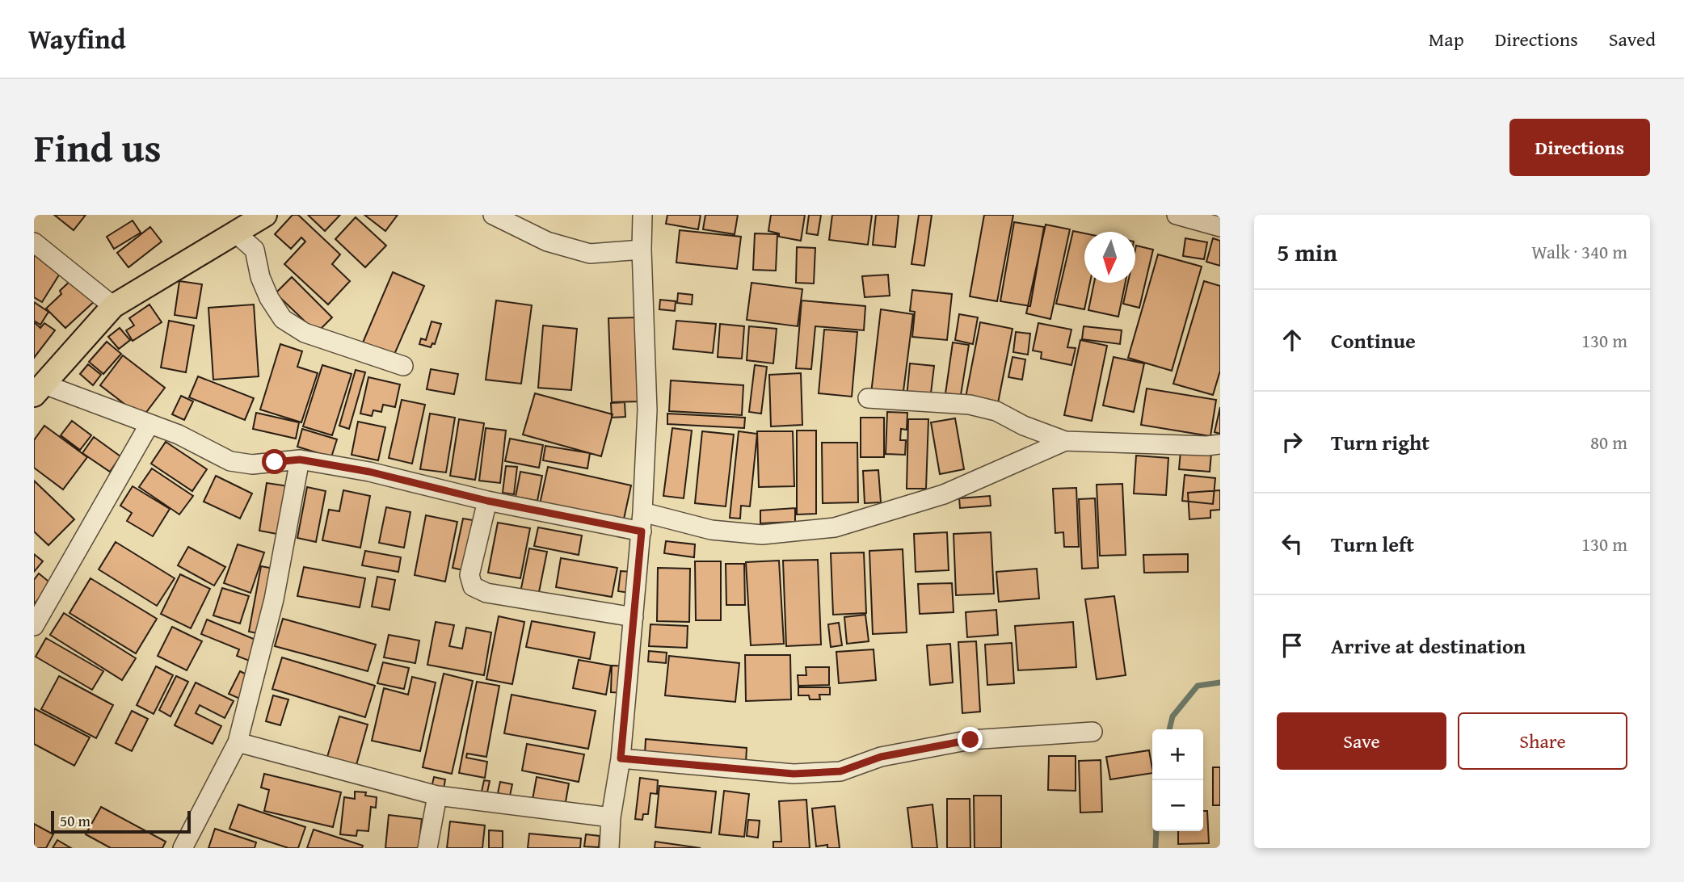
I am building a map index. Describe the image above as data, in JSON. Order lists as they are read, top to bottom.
{
  "scale_bar": "50 m",
  "north": "bottom",
  "page": {
    "header": "Wayfind",
    "nav": ["Map", "Directions", "Saved"],
    "title": "Find us",
    "buttons": [
      "Directions",
      ["Save", "Share"]
    ],
    "heading": ["5 min", "Walk · 340 m"],
    "list": [
      ["Continue", "130 m"],
      ["Turn right", "80 m"],
      ["Turn left", "130 m"],
      "Arrive at destination"
    ],
    "map_buttons": ["+", "−"],
    "scale": "50 m"
  }
}
